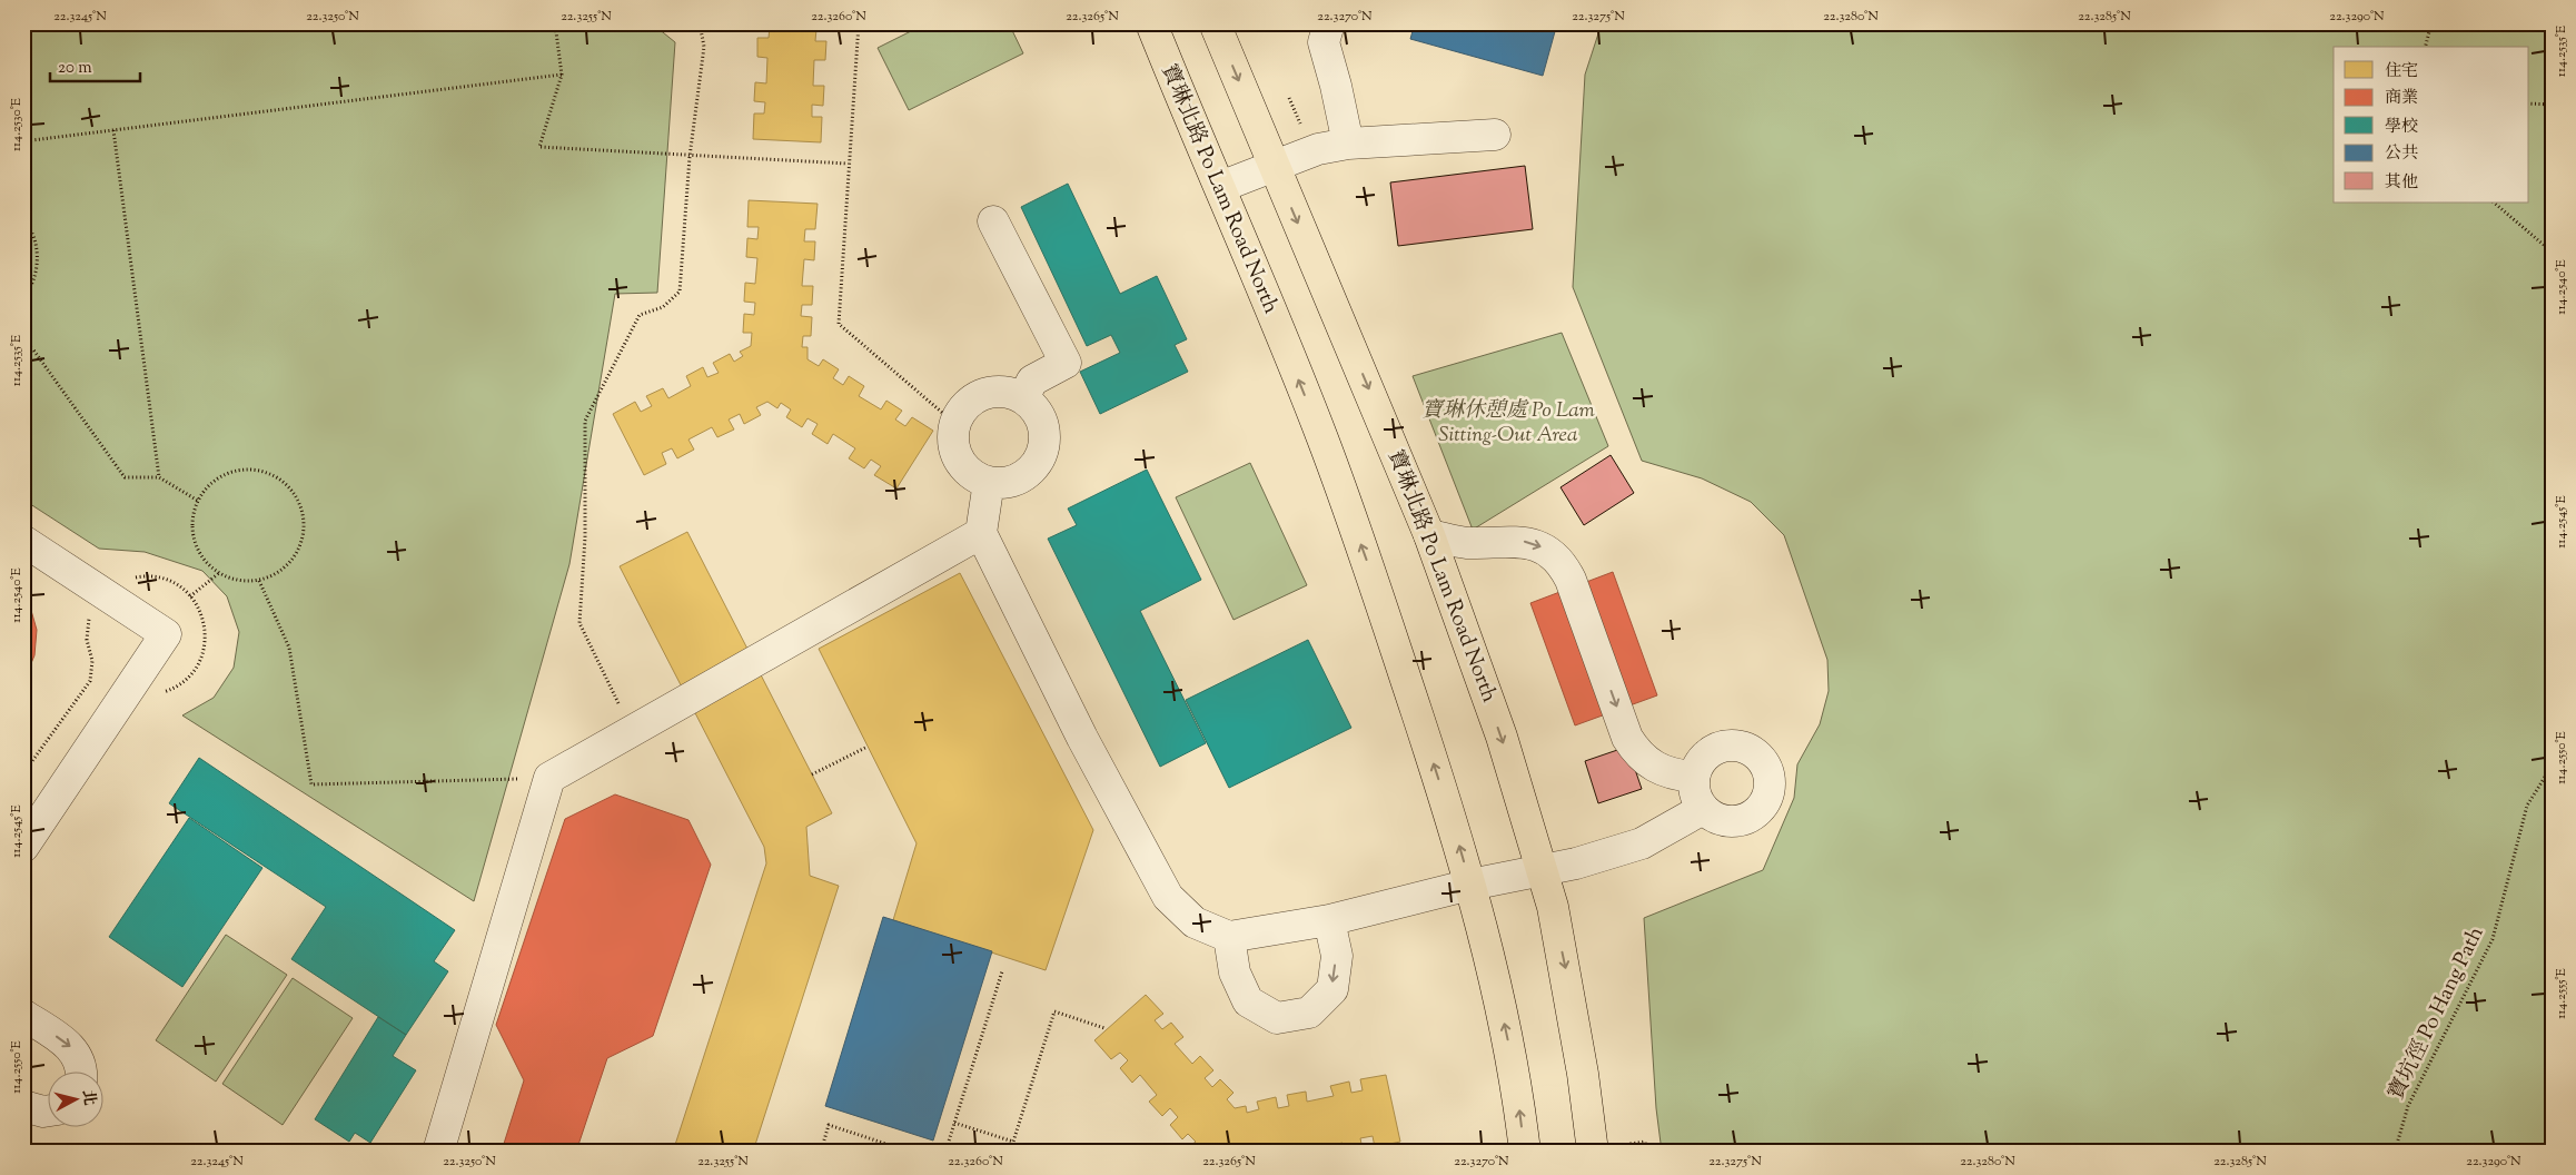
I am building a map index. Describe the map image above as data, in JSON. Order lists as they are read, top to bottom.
{
  "streets": {
    "main road": ["寶琳北路 Po Lam Road North"],
    "path": ["寶坑徑 Po Hang Path"]
  },
  "parks": ["寶琳休憩處 Po Lam Sitting-Out Area"],
  "legend": [
    "住宅",
    "商業",
    "學校",
    "公共",
    "其他"
  ],
  "scale_bar": "20 m",
  "north": "right",
  "coordinates": [
    "22.3245°N",
    "22.3250°N",
    "22.3255°N",
    "22.3260°N",
    "22.3265°N",
    "22.3270°N",
    "22.3275°N",
    "22.3280°N",
    "22.3285°N",
    "22.3290°N",
    "114.2535°E",
    "114.2530°E",
    "114.2540°E",
    "114.2545°E",
    "114.2550°E",
    "114.2555°E"
  ]
}
